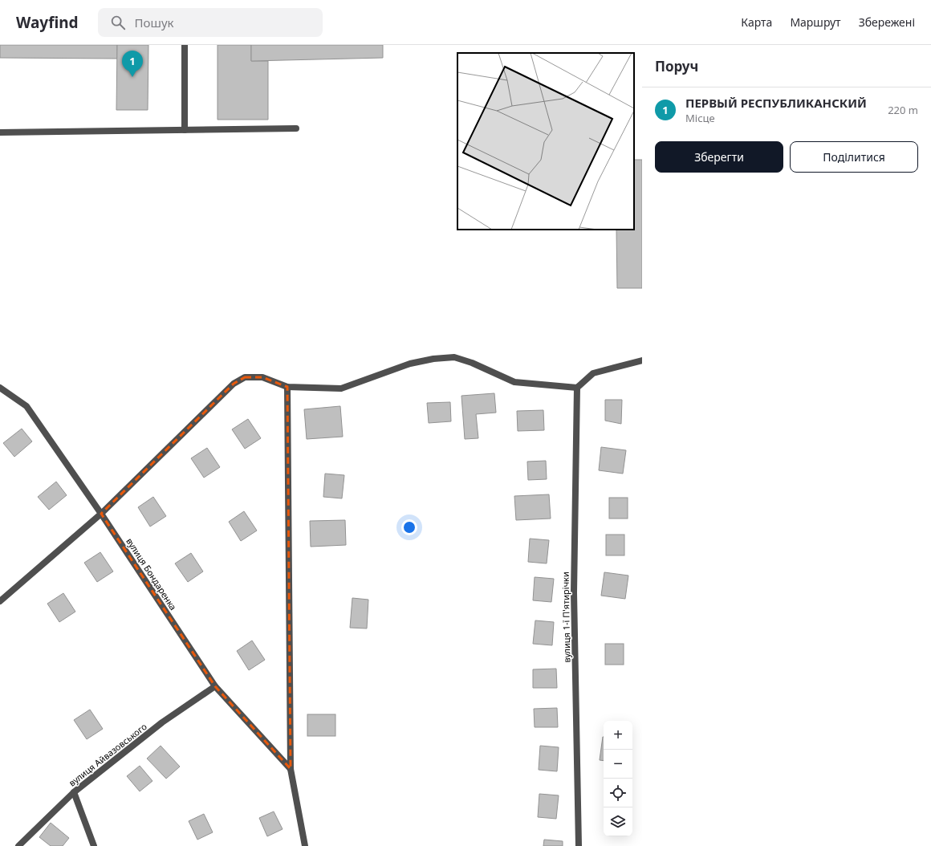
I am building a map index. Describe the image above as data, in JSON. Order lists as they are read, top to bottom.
{
  "streets": {
    "street": ["вулиця Бондаренка", "вулиця 1-ї П'ятирічки", "вулиця Айвазовського"]
  },
  "crossings": [
    ["вулиця Бондаренка", "вулиця Айвазовського"]
  ],
  "page": {
    "header": "Wayfind",
    "search": "Пошук",
    "nav": ["Карта", "Маршрут", "Збережені"],
    "heading": "Поруч",
    "pins": "1",
    "list": [
      {
        "mark": "1",
        "name": "ПЕРВЫЙ РЕСПУБЛИКАНСКИЙ",
        "note": "Місце",
        "value": "220 m"
      }
    ],
    "buttons": ["Зберегти", "Поділитися"],
    "map_buttons": ["+", "−"]
  }
}
